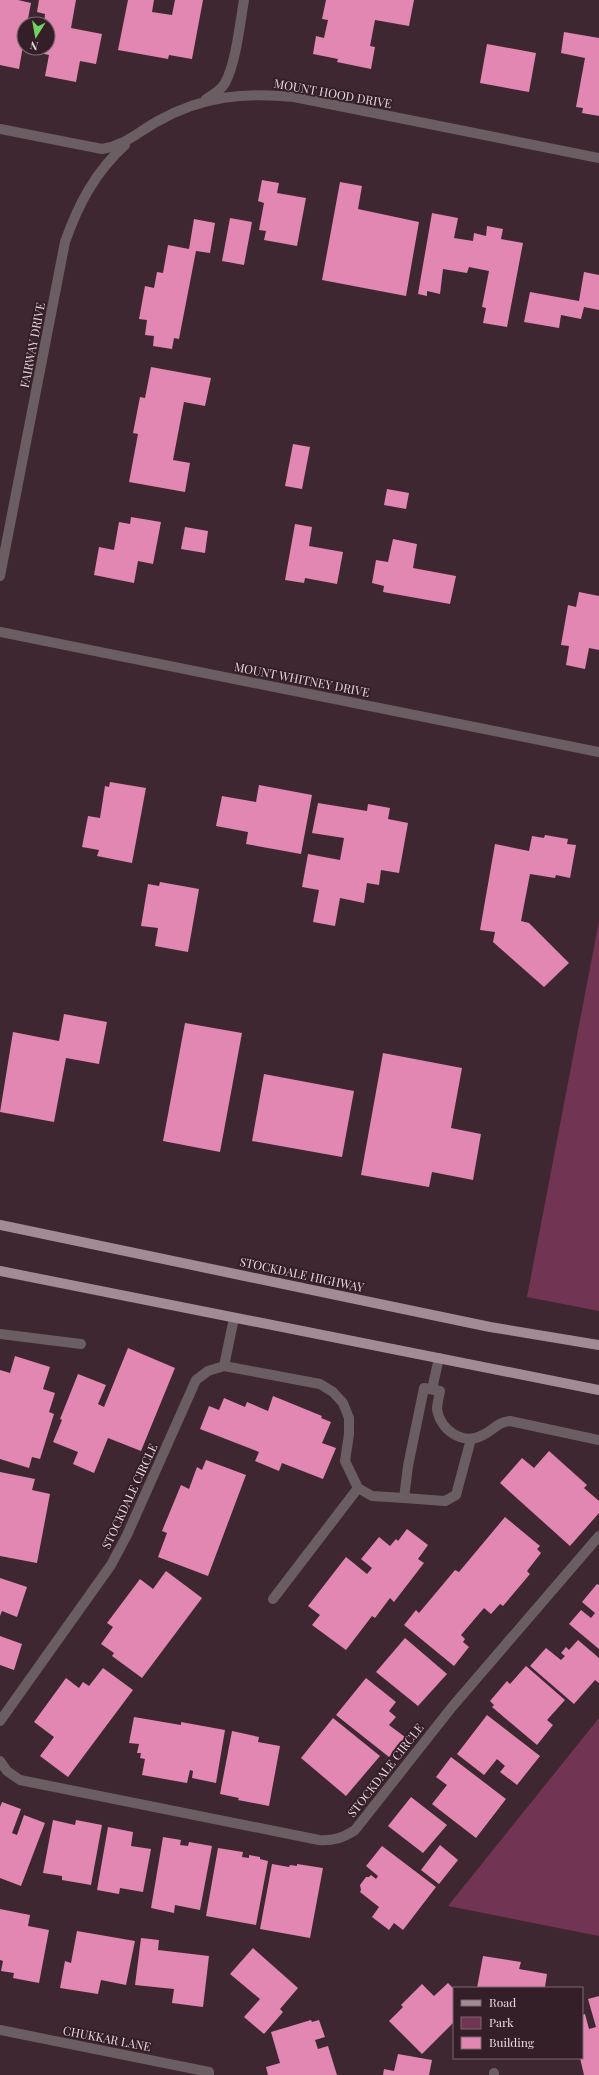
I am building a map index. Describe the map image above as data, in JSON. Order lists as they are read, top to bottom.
{
  "streets": {
    "main road": ["STOCKDALE HIGHWAY"],
    "street": [
      "MOUNT HOOD DRIVE",
      "FAIRWAY DRIVE",
      "MOUNT WHITNEY DRIVE",
      "STOCKDALE CIRCLE",
      "CHUKKAR LANE"
    ]
  },
  "crossings": [
    ["MOUNT HOOD DRIVE", "FAIRWAY DRIVE"]
  ],
  "legend": ["Road", "Park", "Building"],
  "north": "bottom"
}
